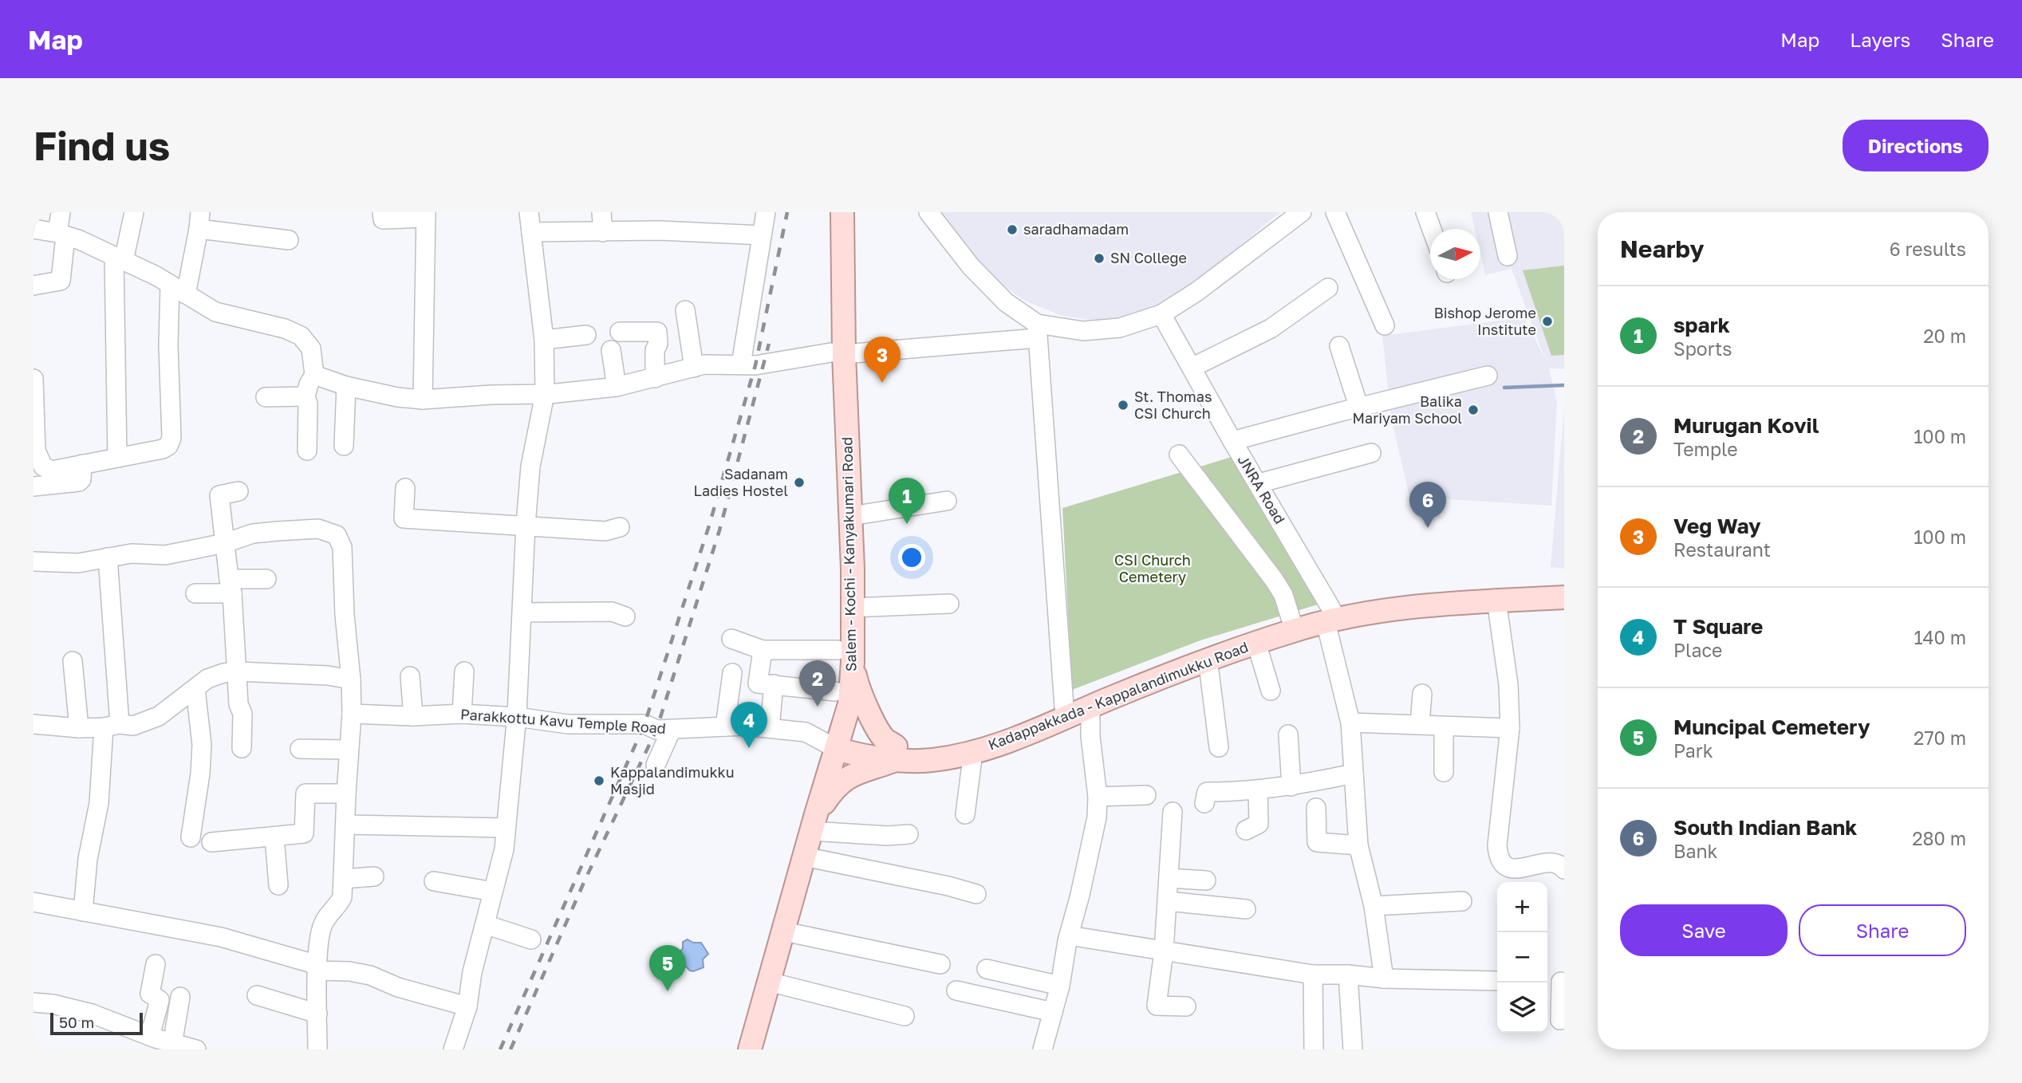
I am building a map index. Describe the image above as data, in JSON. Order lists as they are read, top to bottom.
{
  "streets": {
    "main road": ["Salem - Kochi - Kanyakumari Road", "Kadappakkada - Kappalandimukku Road"],
    "street": ["JNRA Road", "Parakkottu Kavu Temple Road"]
  },
  "crossings": [
    ["JNRA Road", "Kadappakkada - Kappalandimukku Road"],
    ["Salem - Kochi - Kanyakumari Road", "Kadappakkada - Kappalandimukku Road"],
    ["Salem - Kochi - Kanyakumari Road", "Parakkottu Kavu Temple Road"],
    ["Kadappakkada - Kappalandimukku Road", "Parakkottu Kavu Temple Road"]
  ],
  "parks": ["CSI Church Cemetery"],
  "places": [
    "saradhamadam",
    "SN College",
    "Bishop Jerome Institute",
    "St. Thomas CSI Church",
    "Balika Mariyam School",
    "Sadanam Ladies Hostel",
    "Kappalandimukku Masjid"
  ],
  "scale_bar": "50 m",
  "north": "right",
  "page": {
    "header": "Map",
    "nav": ["Map", "Layers", "Share"],
    "buttons": [
      "Directions",
      ["Save", "Share"]
    ],
    "title": "Find us",
    "heading": ["Nearby", "6 results"],
    "list": [
      {
        "mark": "1",
        "name": "spark",
        "note": "Sports",
        "value": "20 m"
      },
      {
        "mark": "2",
        "name": "Murugan Kovil",
        "note": "Temple",
        "value": "100 m"
      },
      {
        "mark": "3",
        "name": "Veg Way",
        "note": "Restaurant",
        "value": "100 m"
      },
      {
        "mark": "4",
        "name": "T Square",
        "note": "Place",
        "value": "140 m"
      },
      {
        "mark": "5",
        "name": "Muncipal Cemetery",
        "note": "Park",
        "value": "270 m"
      },
      {
        "mark": "6",
        "name": "South Indian Bank",
        "note": "Bank",
        "value": "280 m"
      }
    ],
    "pins": [
      "3",
      "1",
      "6",
      "2",
      "4",
      "5"
    ],
    "map_buttons": ["+", "−"],
    "scale": "50 m"
  }
}
